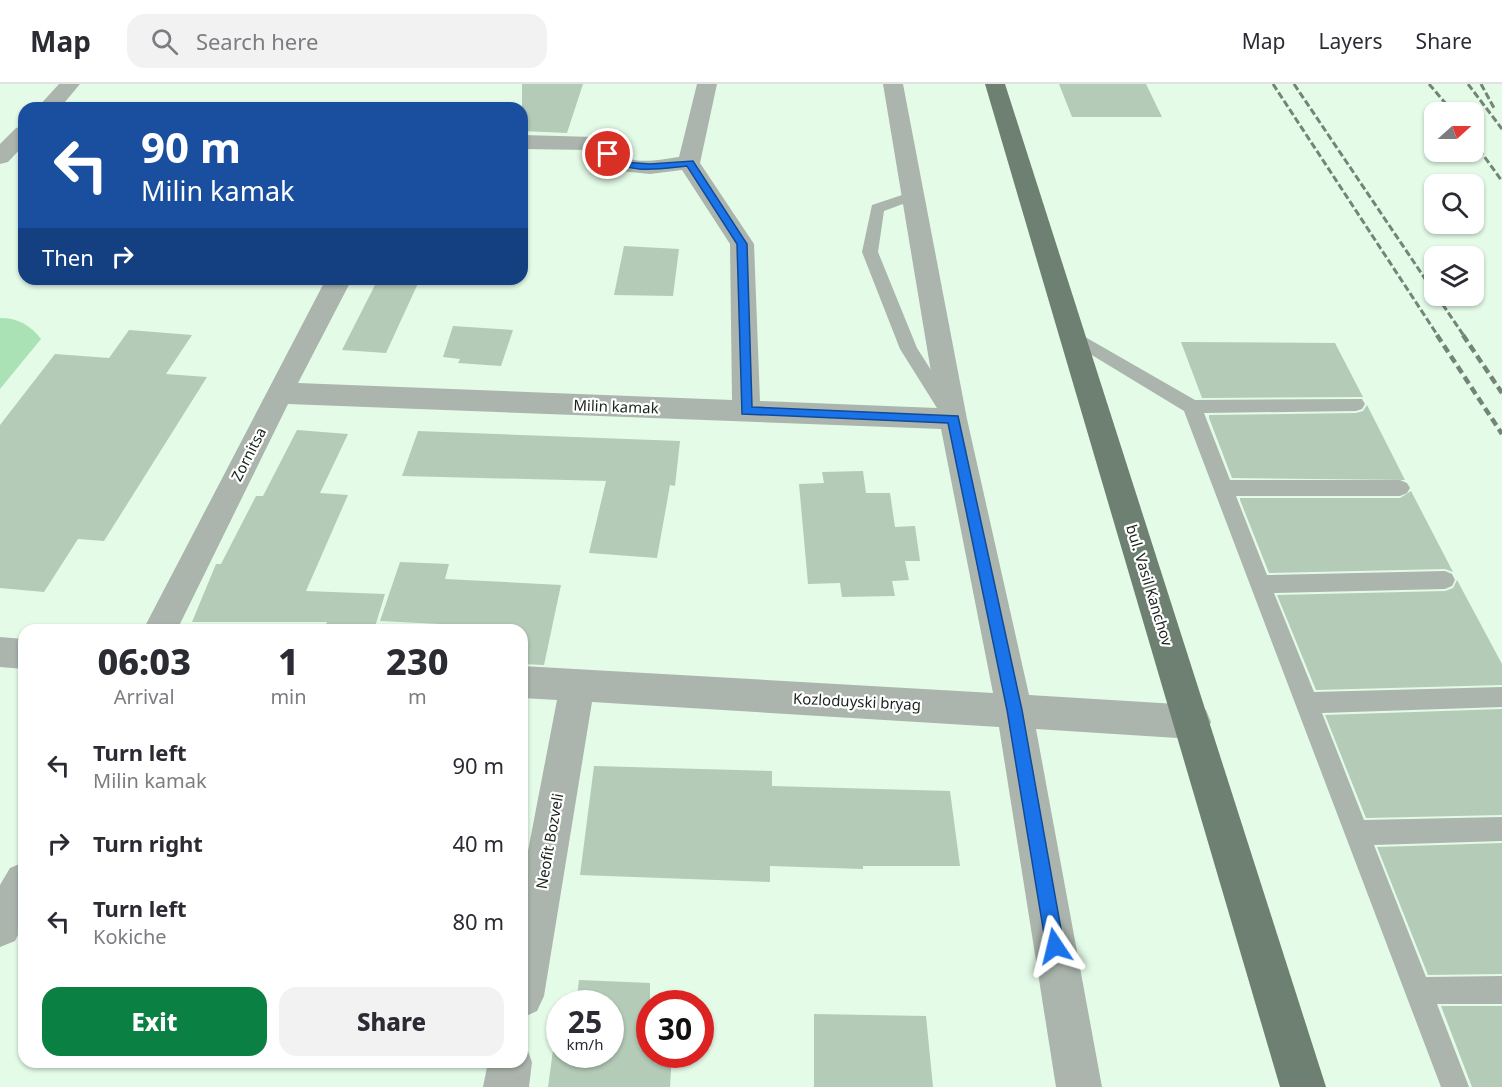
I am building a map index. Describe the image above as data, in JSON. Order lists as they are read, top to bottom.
{
  "streets": {
    "main road": ["bul. Vasil Kanchov"],
    "street": [
      "Milin kamak",
      "Zornitsa",
      "Kozloduyski bryag",
      "Neofit Bozveli"
    ]
  },
  "crossings": [
    ["Milin kamak", "Zornitsa"],
    ["bul. Vasil Kanchov", "Kozloduyski bryag"],
    ["Kozloduyski bryag", "Neofit Bozveli"]
  ],
  "north": "right",
  "page": {
    "header": "Map",
    "search": "Search here",
    "nav": ["Map", "Layers", "Share"],
    "turn": ["90 m", "Milin kamak"],
    "then": "Then",
    "eta": [
      "06:03",
      "Arrival",
      "1",
      "min",
      "230",
      "m"
    ],
    "list": [
      {
        "name": "Turn left",
        "note": "Milin kamak",
        "value": "90 m"
      },
      {
        "name": "Turn right",
        "value": "40 m"
      },
      {
        "name": "Turn left",
        "note": "Kokiche",
        "value": "80 m"
      }
    ],
    "buttons": ["Exit", "Share"],
    "speed": "25 km/h",
    "limit": "30"
  }
}
